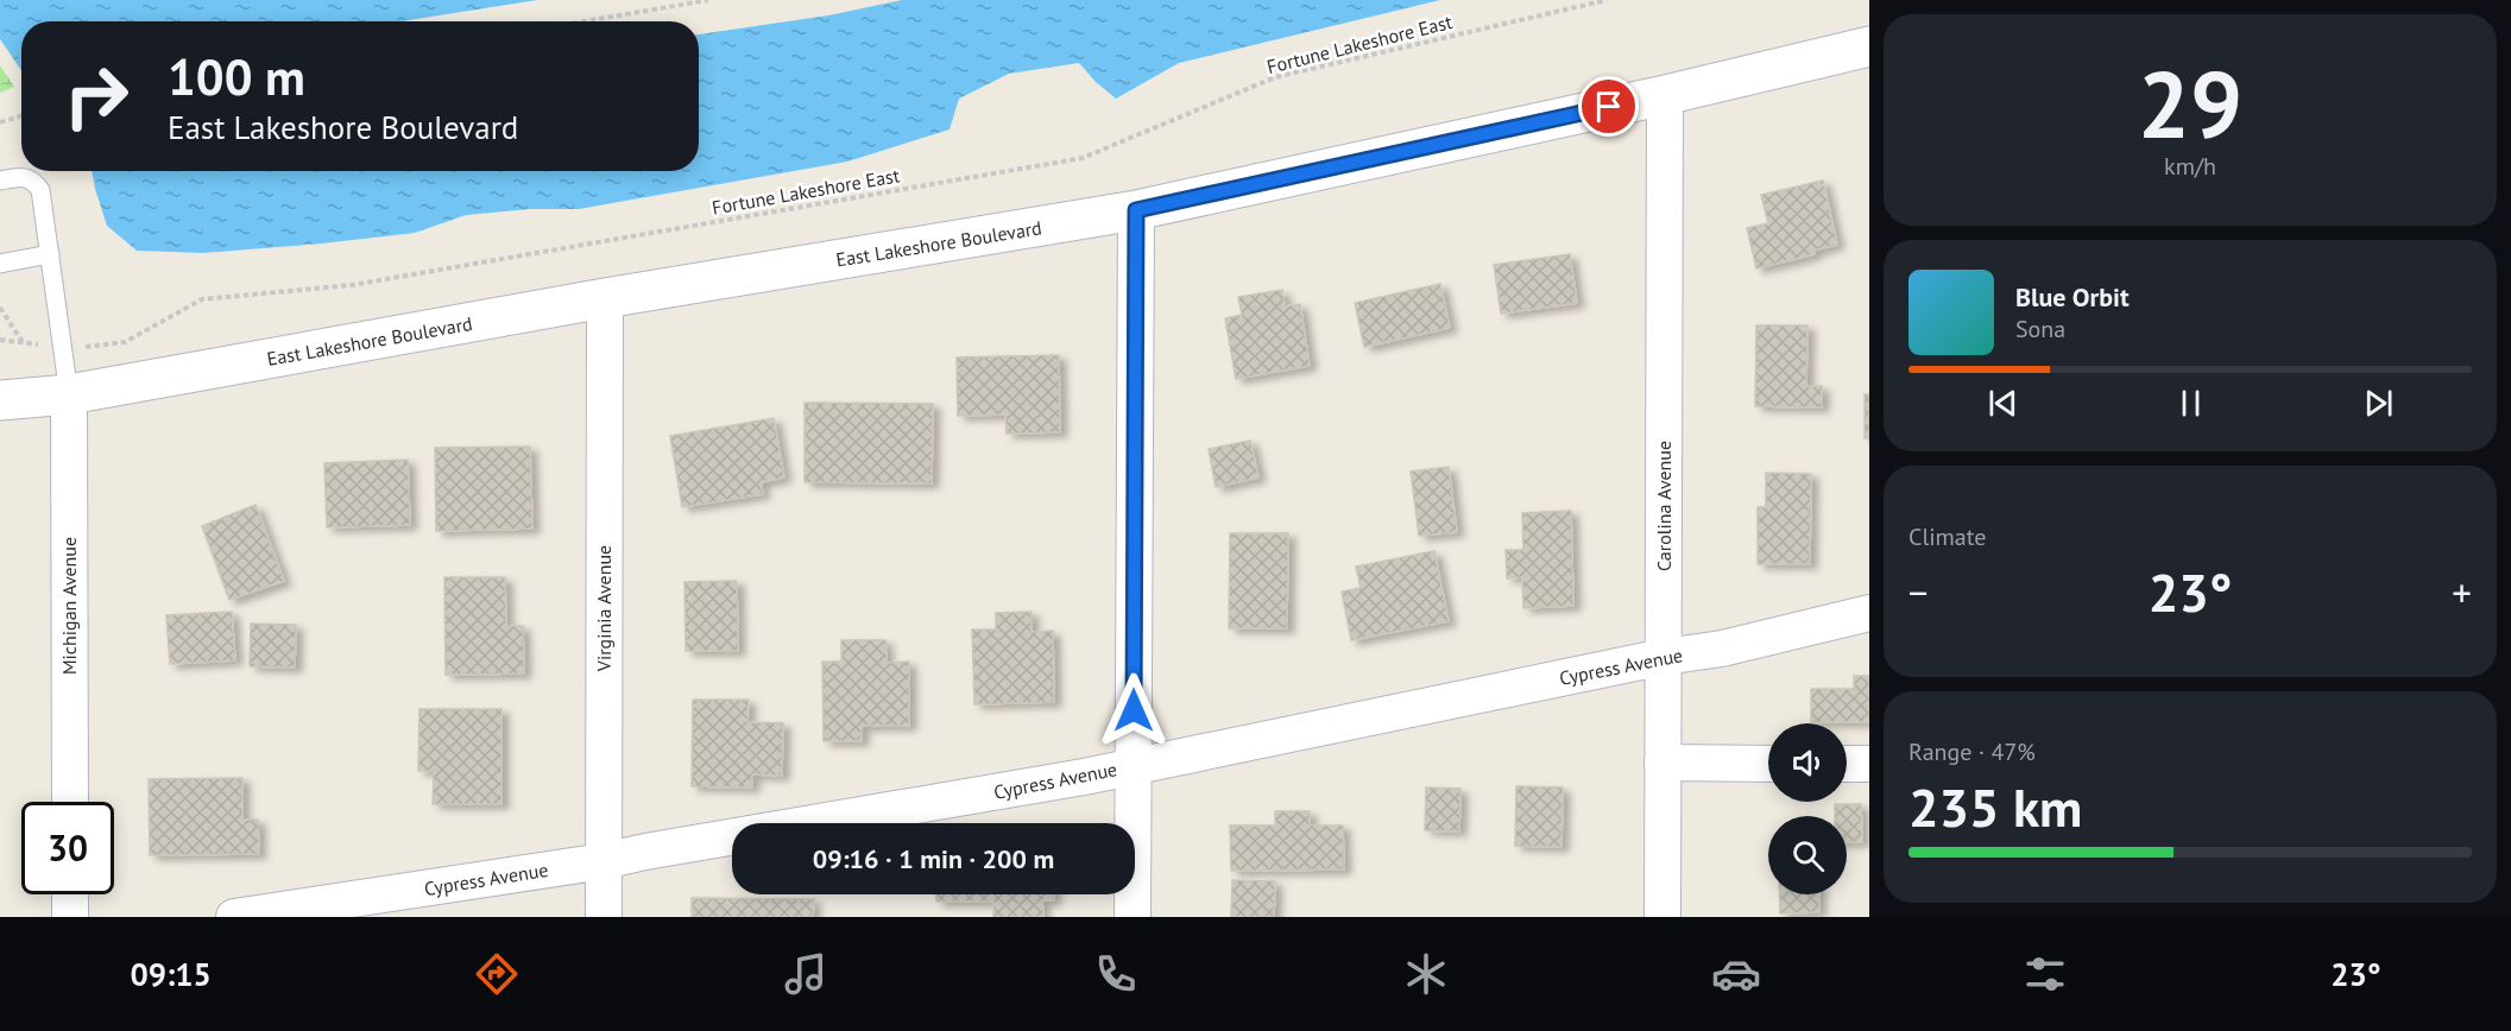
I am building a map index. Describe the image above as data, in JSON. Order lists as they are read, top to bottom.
{
  "streets": {
    "street": [
      "East Lakeshore Boulevard",
      "Carolina Avenue",
      "Michigan Avenue",
      "Virginia Avenue",
      "Cypress Avenue"
    ],
    "path": ["Fortune Lakeshore East"]
  },
  "crossings": [
    ["East Lakeshore Boulevard", "Carolina Avenue"],
    ["East Lakeshore Boulevard", "Michigan Avenue"],
    ["East Lakeshore Boulevard", "Virginia Avenue"],
    ["Carolina Avenue", "Cypress Avenue"],
    ["Virginia Avenue", "Cypress Avenue"]
  ],
  "page": {
    "tile": [
      ["29", "km/h"],
      "Climate",
      ["Range · 47%", "235 km"]
    ],
    "turn": ["100 m", "East Lakeshore Boulevard"],
    "song": ["Blue Orbit", "Sona"],
    "heat": ["−", "23°", "+"],
    "limit": "30",
    "trip": "09:16 · 1 min · 200 m",
    "tabs": ["09:15", "23°"]
  }
}
